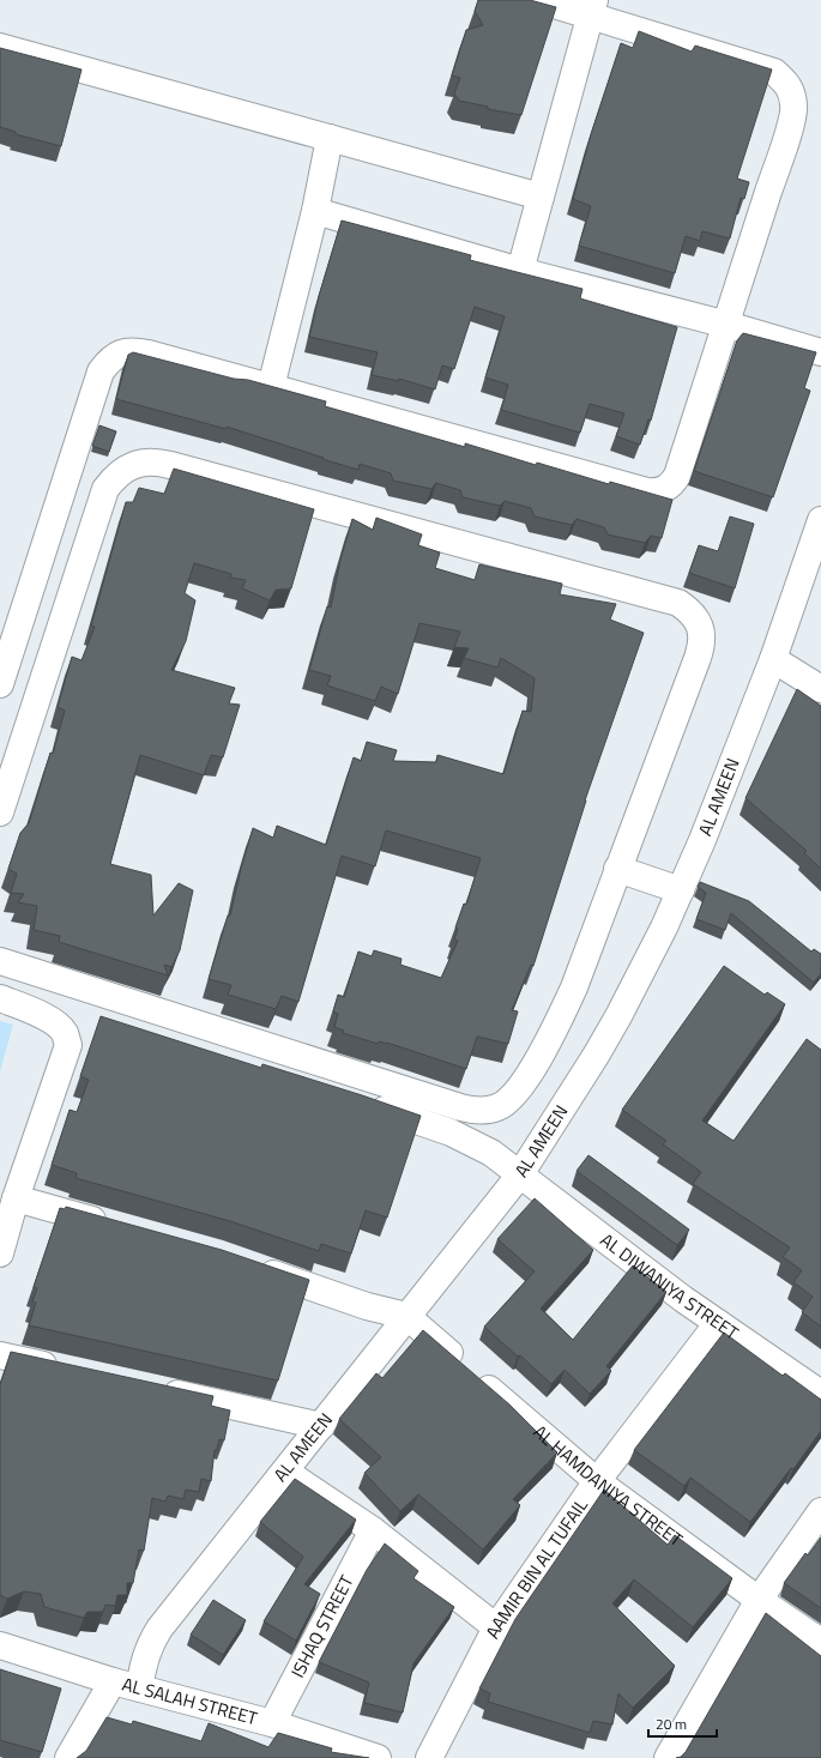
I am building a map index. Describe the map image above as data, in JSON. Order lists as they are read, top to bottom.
{
  "streets": {
    "street": [
      "AL AMEEN",
      "AL DIWANIYA STREET",
      "AL HAMDANIYA STREET",
      "AAMIR BIN AL TUFAIL",
      "ISHAQ STREET",
      "AL SALAH STREET"
    ]
  },
  "crossings": [
    ["AL AMEEN", "AL DIWANIYA STREET"],
    ["AL AMEEN", "AL HAMDANIYA STREET"],
    ["AL AMEEN", "AL SALAH STREET"],
    ["AL DIWANIYA STREET", "AAMIR BIN AL TUFAIL"],
    ["AL HAMDANIYA STREET", "AAMIR BIN AL TUFAIL"],
    ["ISHAQ STREET", "AL SALAH STREET"]
  ],
  "scale_bar": "20 m"
}
